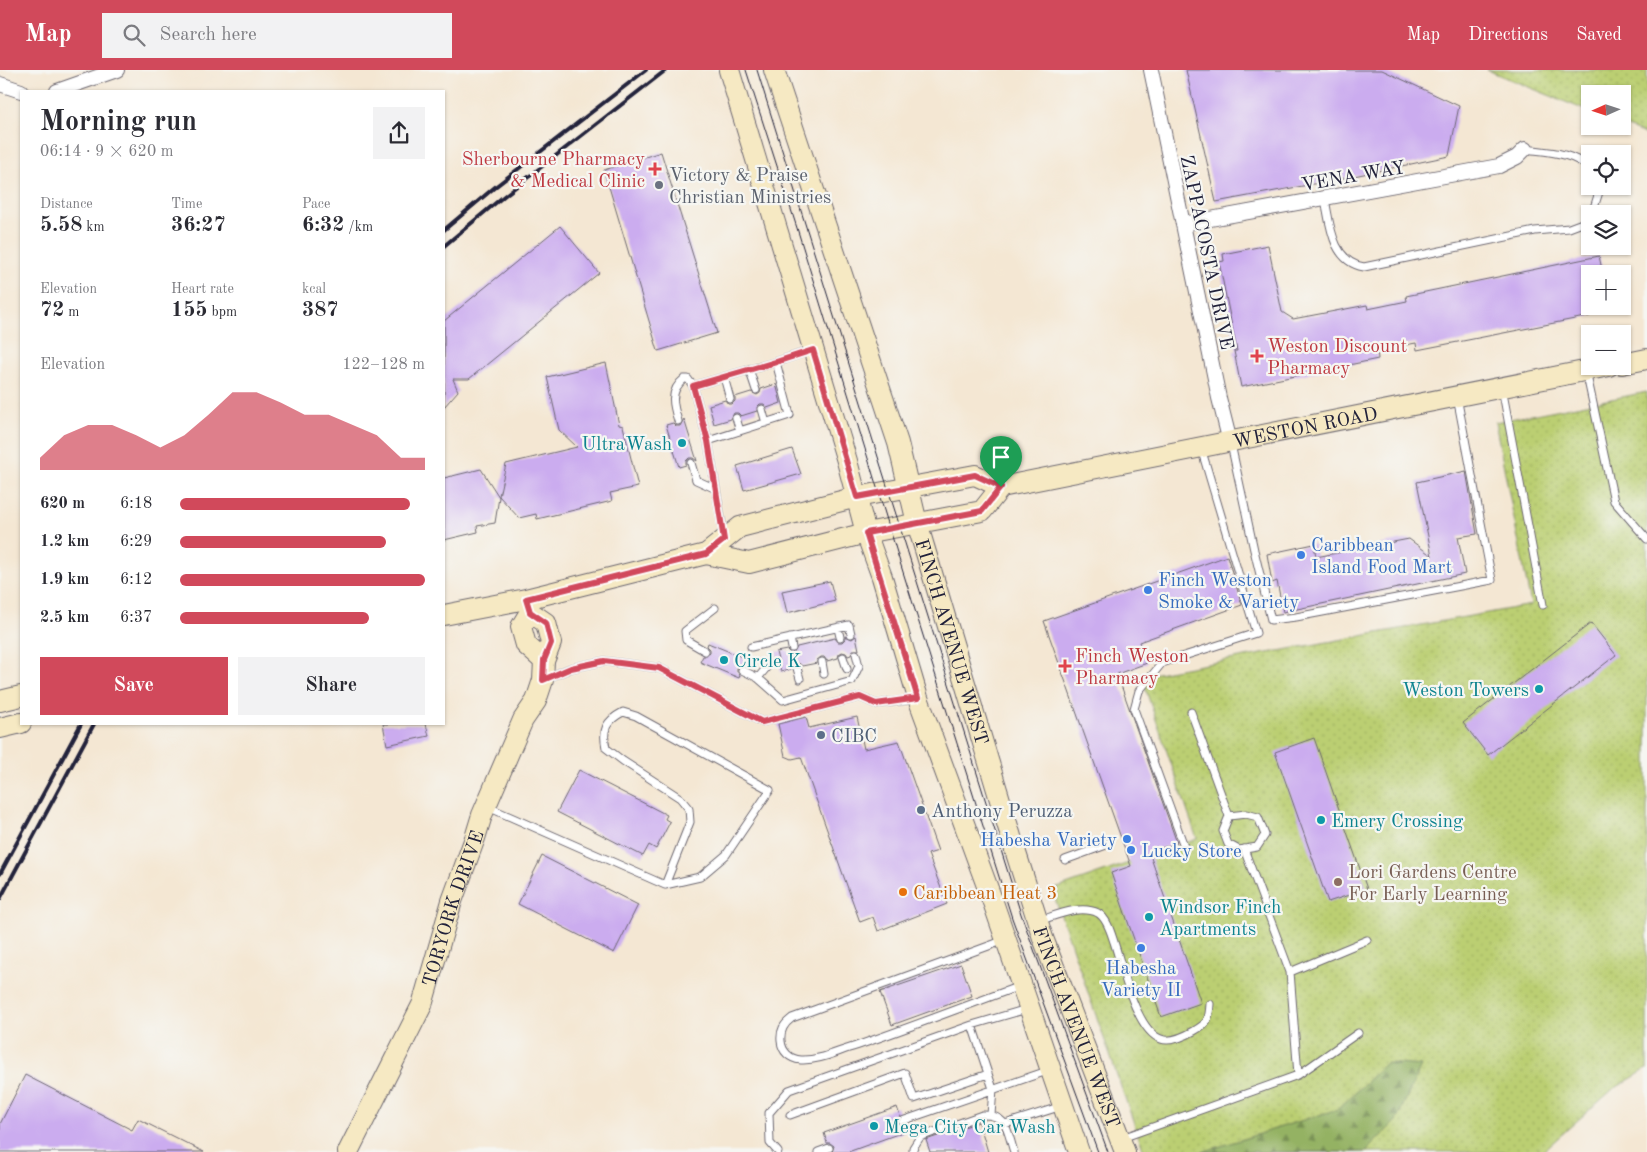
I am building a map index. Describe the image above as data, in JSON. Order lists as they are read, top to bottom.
{
  "streets": {
    "main road": ["WESTON ROAD", "FINCH AVENUE WEST", "TORYORK DRIVE"],
    "street": ["VENA WAY", "ZAPPACOSTA DRIVE"]
  },
  "crossings": [
    ["VENA WAY", "ZAPPACOSTA DRIVE"],
    ["ZAPPACOSTA DRIVE", "WESTON ROAD"]
  ],
  "places": {
    "health": ["Sherbourne Pharmacy & Medical Clinic", "Weston Discount Pharmacy", "Finch Weston Pharmacy"],
    "other": [
      "Victory & Praise Christian Ministries",
      "UltraWash",
      "Caribbean Island Food Mart",
      "Finch Weston Smoke & Variety",
      "Circle K",
      "Weston Towers",
      "CIBC",
      "Anthony Peruzza",
      "Emery Crossing",
      "Habesha Variety",
      "Lucky Store",
      "Lori Gardens Centre For Early Learning",
      "Caribbean Heat 3",
      "Windsor Finch Apartments",
      "Habesha Variety II",
      "Mega City Car Wash"
    ]
  },
  "north": "left",
  "page": {
    "header": "Map",
    "search": "Search here",
    "nav": ["Map", "Directions", "Saved"],
    "map_buttons": ["+", "−"],
    "heading": ["Morning run", "06:14 · 9 × 620 m"],
    "stats": [
      ["Distance", "5.58 km"],
      ["Time", "36:27"],
      ["Pace", "6:32 /km"],
      ["Elevation", "72 m"],
      ["Heart rate", "155 bpm"],
      ["kcal", "387"]
    ],
    "chart": ["Elevation", "122–128 m"],
    "list": [
      {
        "name": "620 m",
        "note": "6:18"
      },
      {
        "name": "1.2 km",
        "note": "6:29"
      },
      {
        "name": "1.9 km",
        "note": "6:12"
      },
      {
        "name": "2.5 km",
        "note": "6:37"
      }
    ],
    "buttons": ["Save", "Share"]
  }
}
